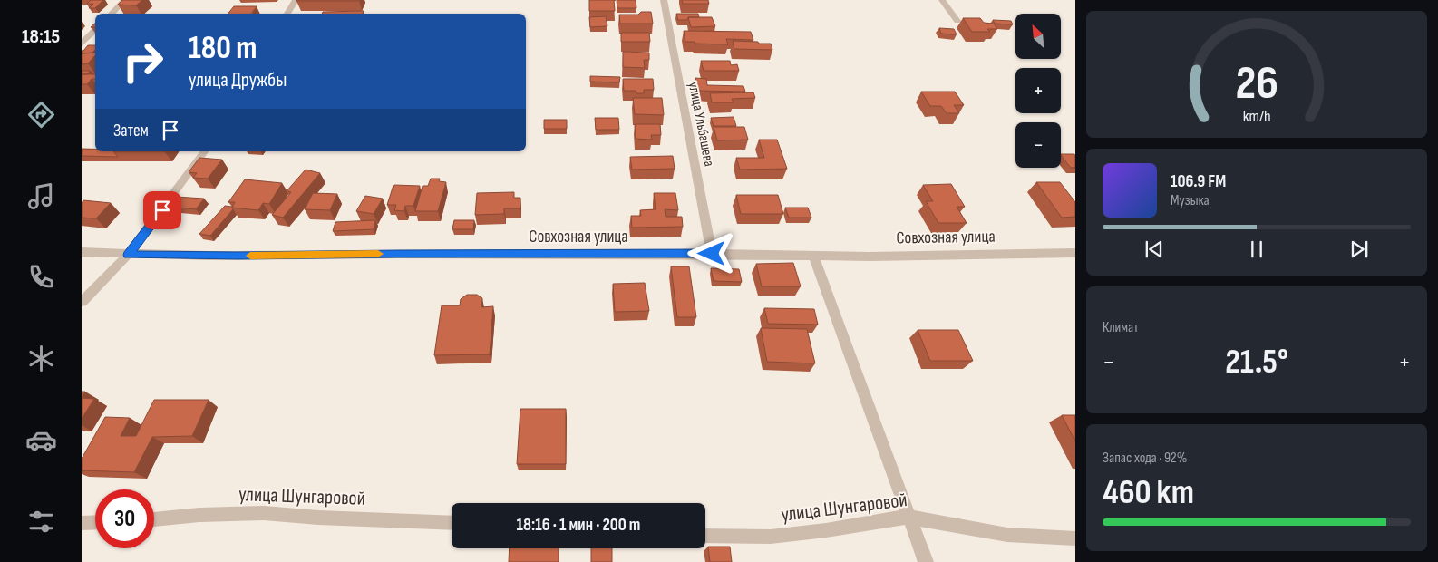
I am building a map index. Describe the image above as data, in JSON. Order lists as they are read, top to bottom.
{
  "streets": {
    "street": ["улица Ульбашева", "Совхозная улица", "улица Шунгаровой"]
  },
  "crossings": [
    ["улица Ульбашева", "Совхозная улица"]
  ],
  "north": "top left",
  "page": {
    "tabs": "18:15",
    "map_buttons": ["+", "−"],
    "turn": ["180 m", "улица Дружбы"],
    "then": "Затем",
    "song": ["106.9 FM", "Музыка"],
    "tile": [
      "Климат",
      ["Запас хода · 92%", "460 km"]
    ],
    "heat": ["−", "21.5°", "+"],
    "limit": "30",
    "trip": "18:16 · 1 мин · 200 m",
    "gauge": ["26", "km/h"]
  }
}
